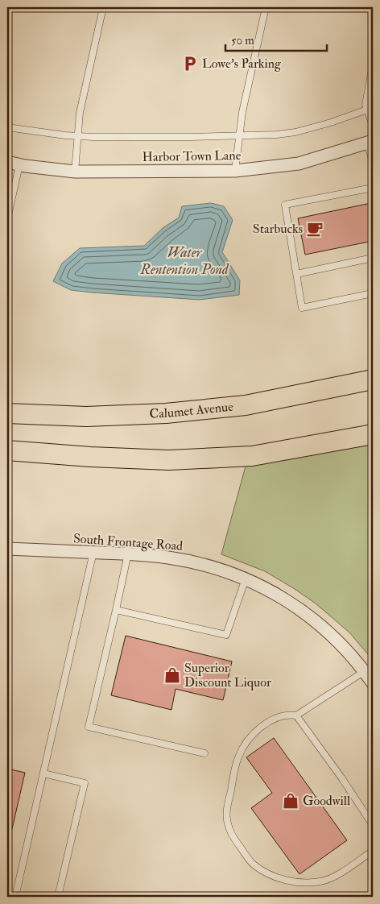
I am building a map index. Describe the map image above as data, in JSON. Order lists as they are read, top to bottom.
{
  "streets": {
    "main road": ["Calumet Avenue"],
    "street": ["Harbor Town Lane", "South Frontage Road"]
  },
  "water": ["Water Rentention Pond"],
  "places": {
    "parking": ["Lowe's Parking"],
    "cafe": ["Starbucks"],
    "shop": ["Superior Discount Liquor", "Goodwill"]
  },
  "scale_bar": "50 m"
}
